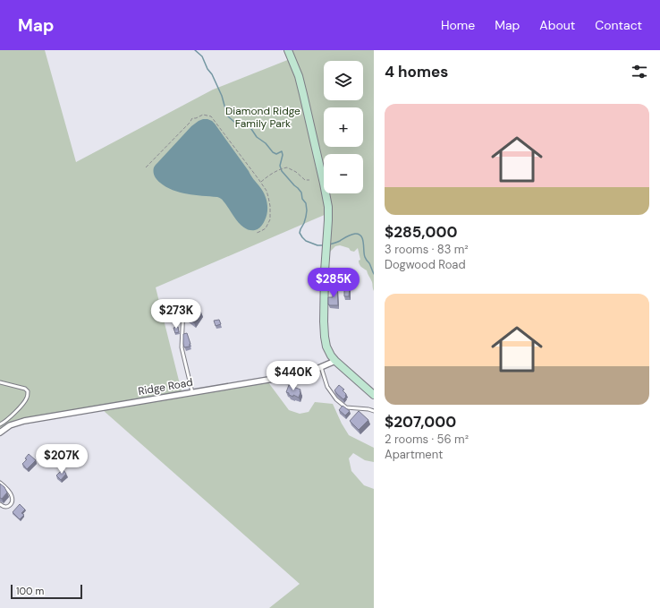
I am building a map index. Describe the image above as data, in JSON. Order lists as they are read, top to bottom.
{
  "streets": {
    "street": ["Ridge Road"]
  },
  "parks": ["Diamond Ridge Family Park"],
  "scale_bar": "100 m",
  "page": {
    "header": "Map",
    "nav": [
      "Home",
      "Map",
      "About",
      "Contact"
    ],
    "heading": "4 homes",
    "map_buttons": ["+", "−"],
    "list": [
      {
        "name": "$285,000",
        "note": "3 rooms · 83 m² · Dogwood Road"
      },
      {
        "name": "$207,000",
        "note": "2 rooms · 56 m² · Apartment"
      }
    ],
    "price": [
      "$285K",
      "$273K",
      "$440K",
      "$207K"
    ],
    "scale": "100 m"
  }
}
